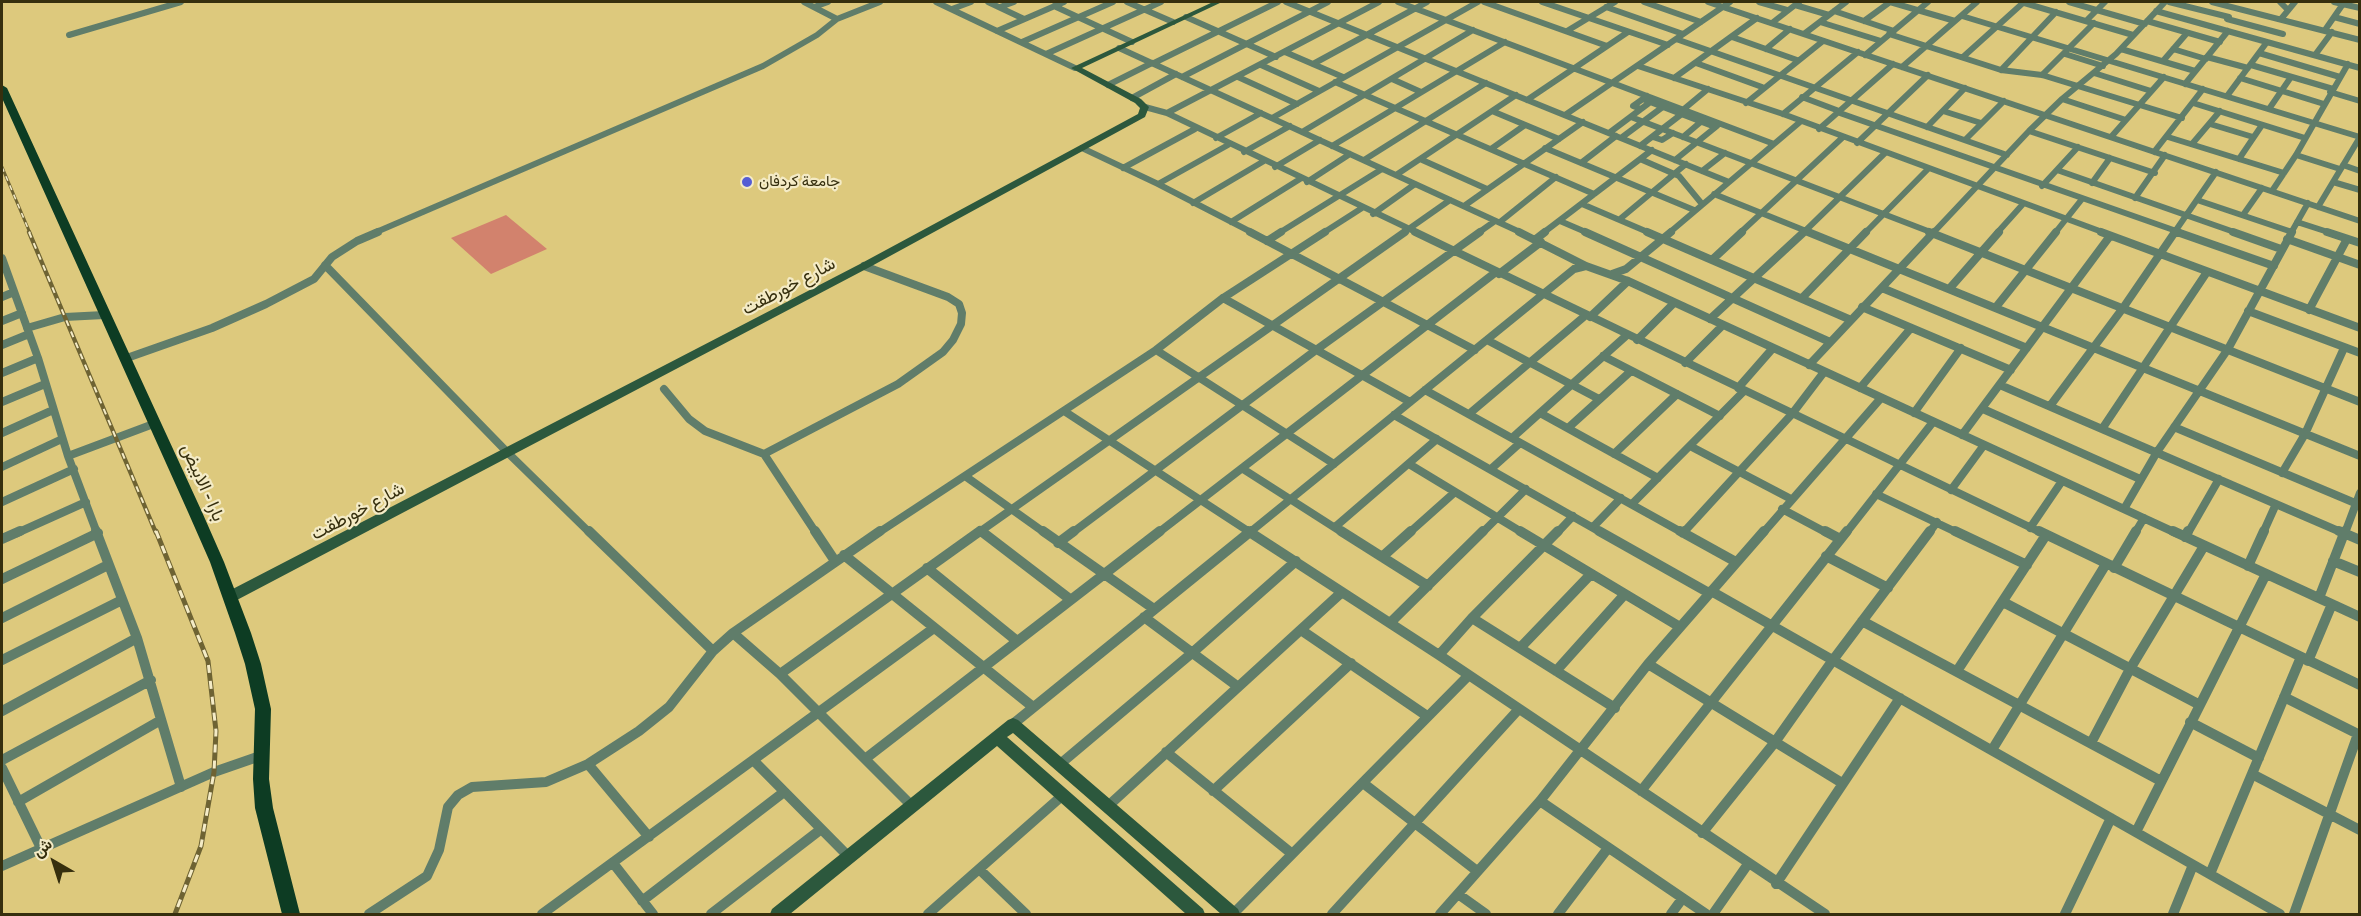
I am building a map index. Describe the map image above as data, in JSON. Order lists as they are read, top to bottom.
{
  "streets": {
    "main road": ["بارا - الابيض"],
    "street": ["شارع خورطقت"]
  },
  "crossings": [
    ["شارع خورطقت", "بارا - الابيض"]
  ],
  "places": ["جامعة كردفان"],
  "north": "top left"
}
